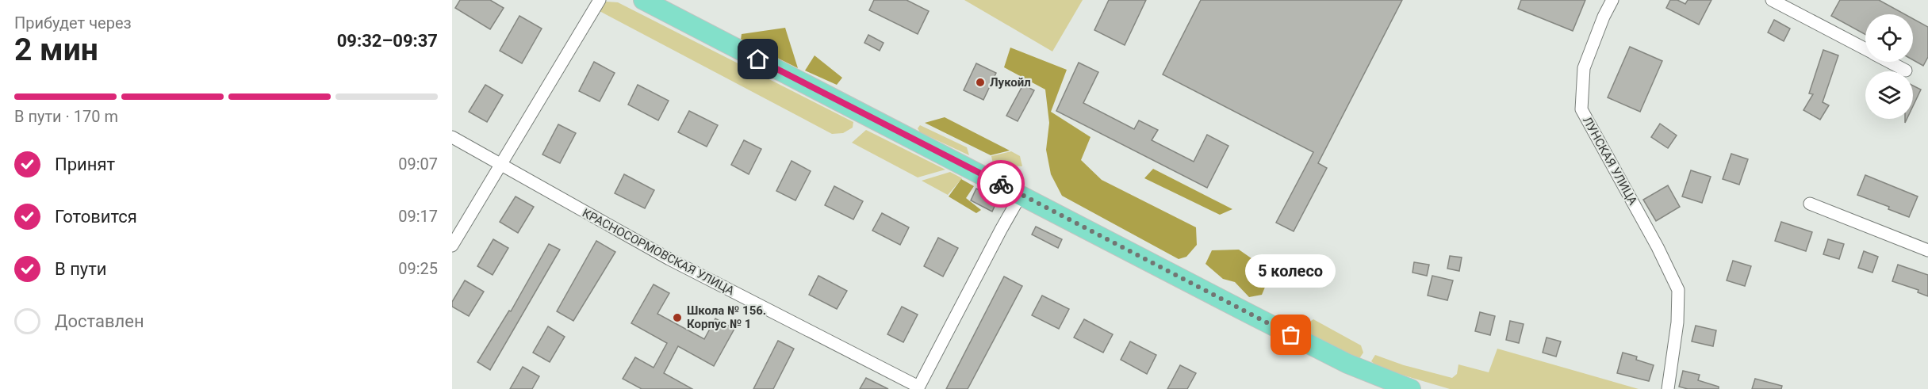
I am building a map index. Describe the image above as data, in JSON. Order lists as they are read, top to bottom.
{
  "streets": {
    "street": ["ЛУНСКАЯ УЛИЦА", "КРАСНОСОРМОВСКАЯ УЛИЦА"]
  },
  "places": ["Лукойл", "Школа № 156. Корпус № 1", "5 колесо"],
  "page": {
    "heading": ["2 мин", "Прибудет через", "09:32–09:37"],
    "bar": "В пути · 170 m",
    "list": [
      ["Принят", "09:07"],
      ["Готовится", "09:17"],
      ["В пути", "09:25"],
      "Доставлен"
    ],
    "bubble": "5 колесо"
  }
}
